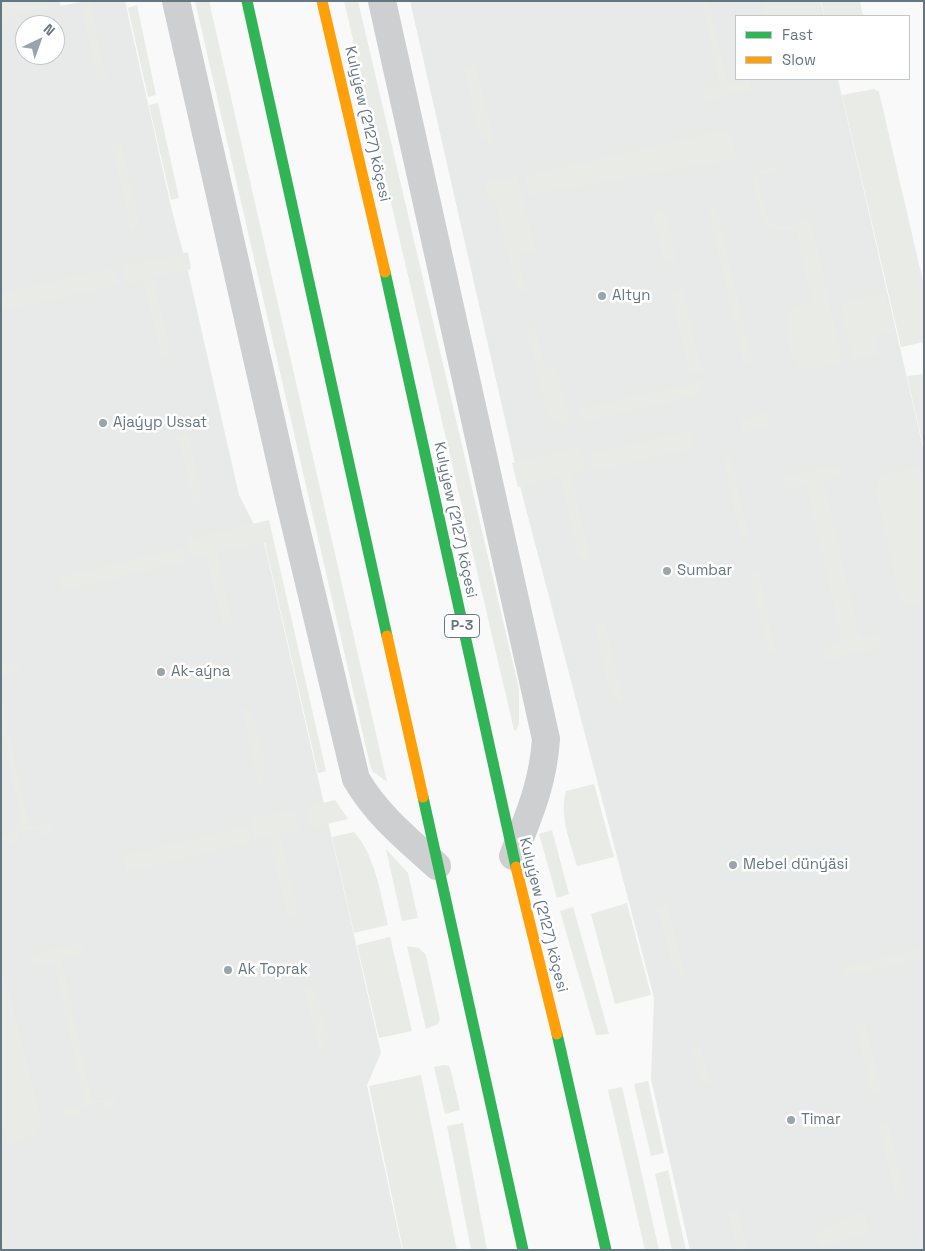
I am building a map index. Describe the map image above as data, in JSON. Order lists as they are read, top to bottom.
{
  "streets": {
    "highway": ["Kulyýew (2127) köçesi", "P-3"]
  },
  "places": [
    "Altyn",
    "Ajaýyp Ussat",
    "Sumbar",
    "Ak-aýna",
    "Mebel dünýäsi",
    "Ak Toprak",
    "Timar"
  ],
  "legend": ["Fast", "Slow"],
  "north": "top right"
}
